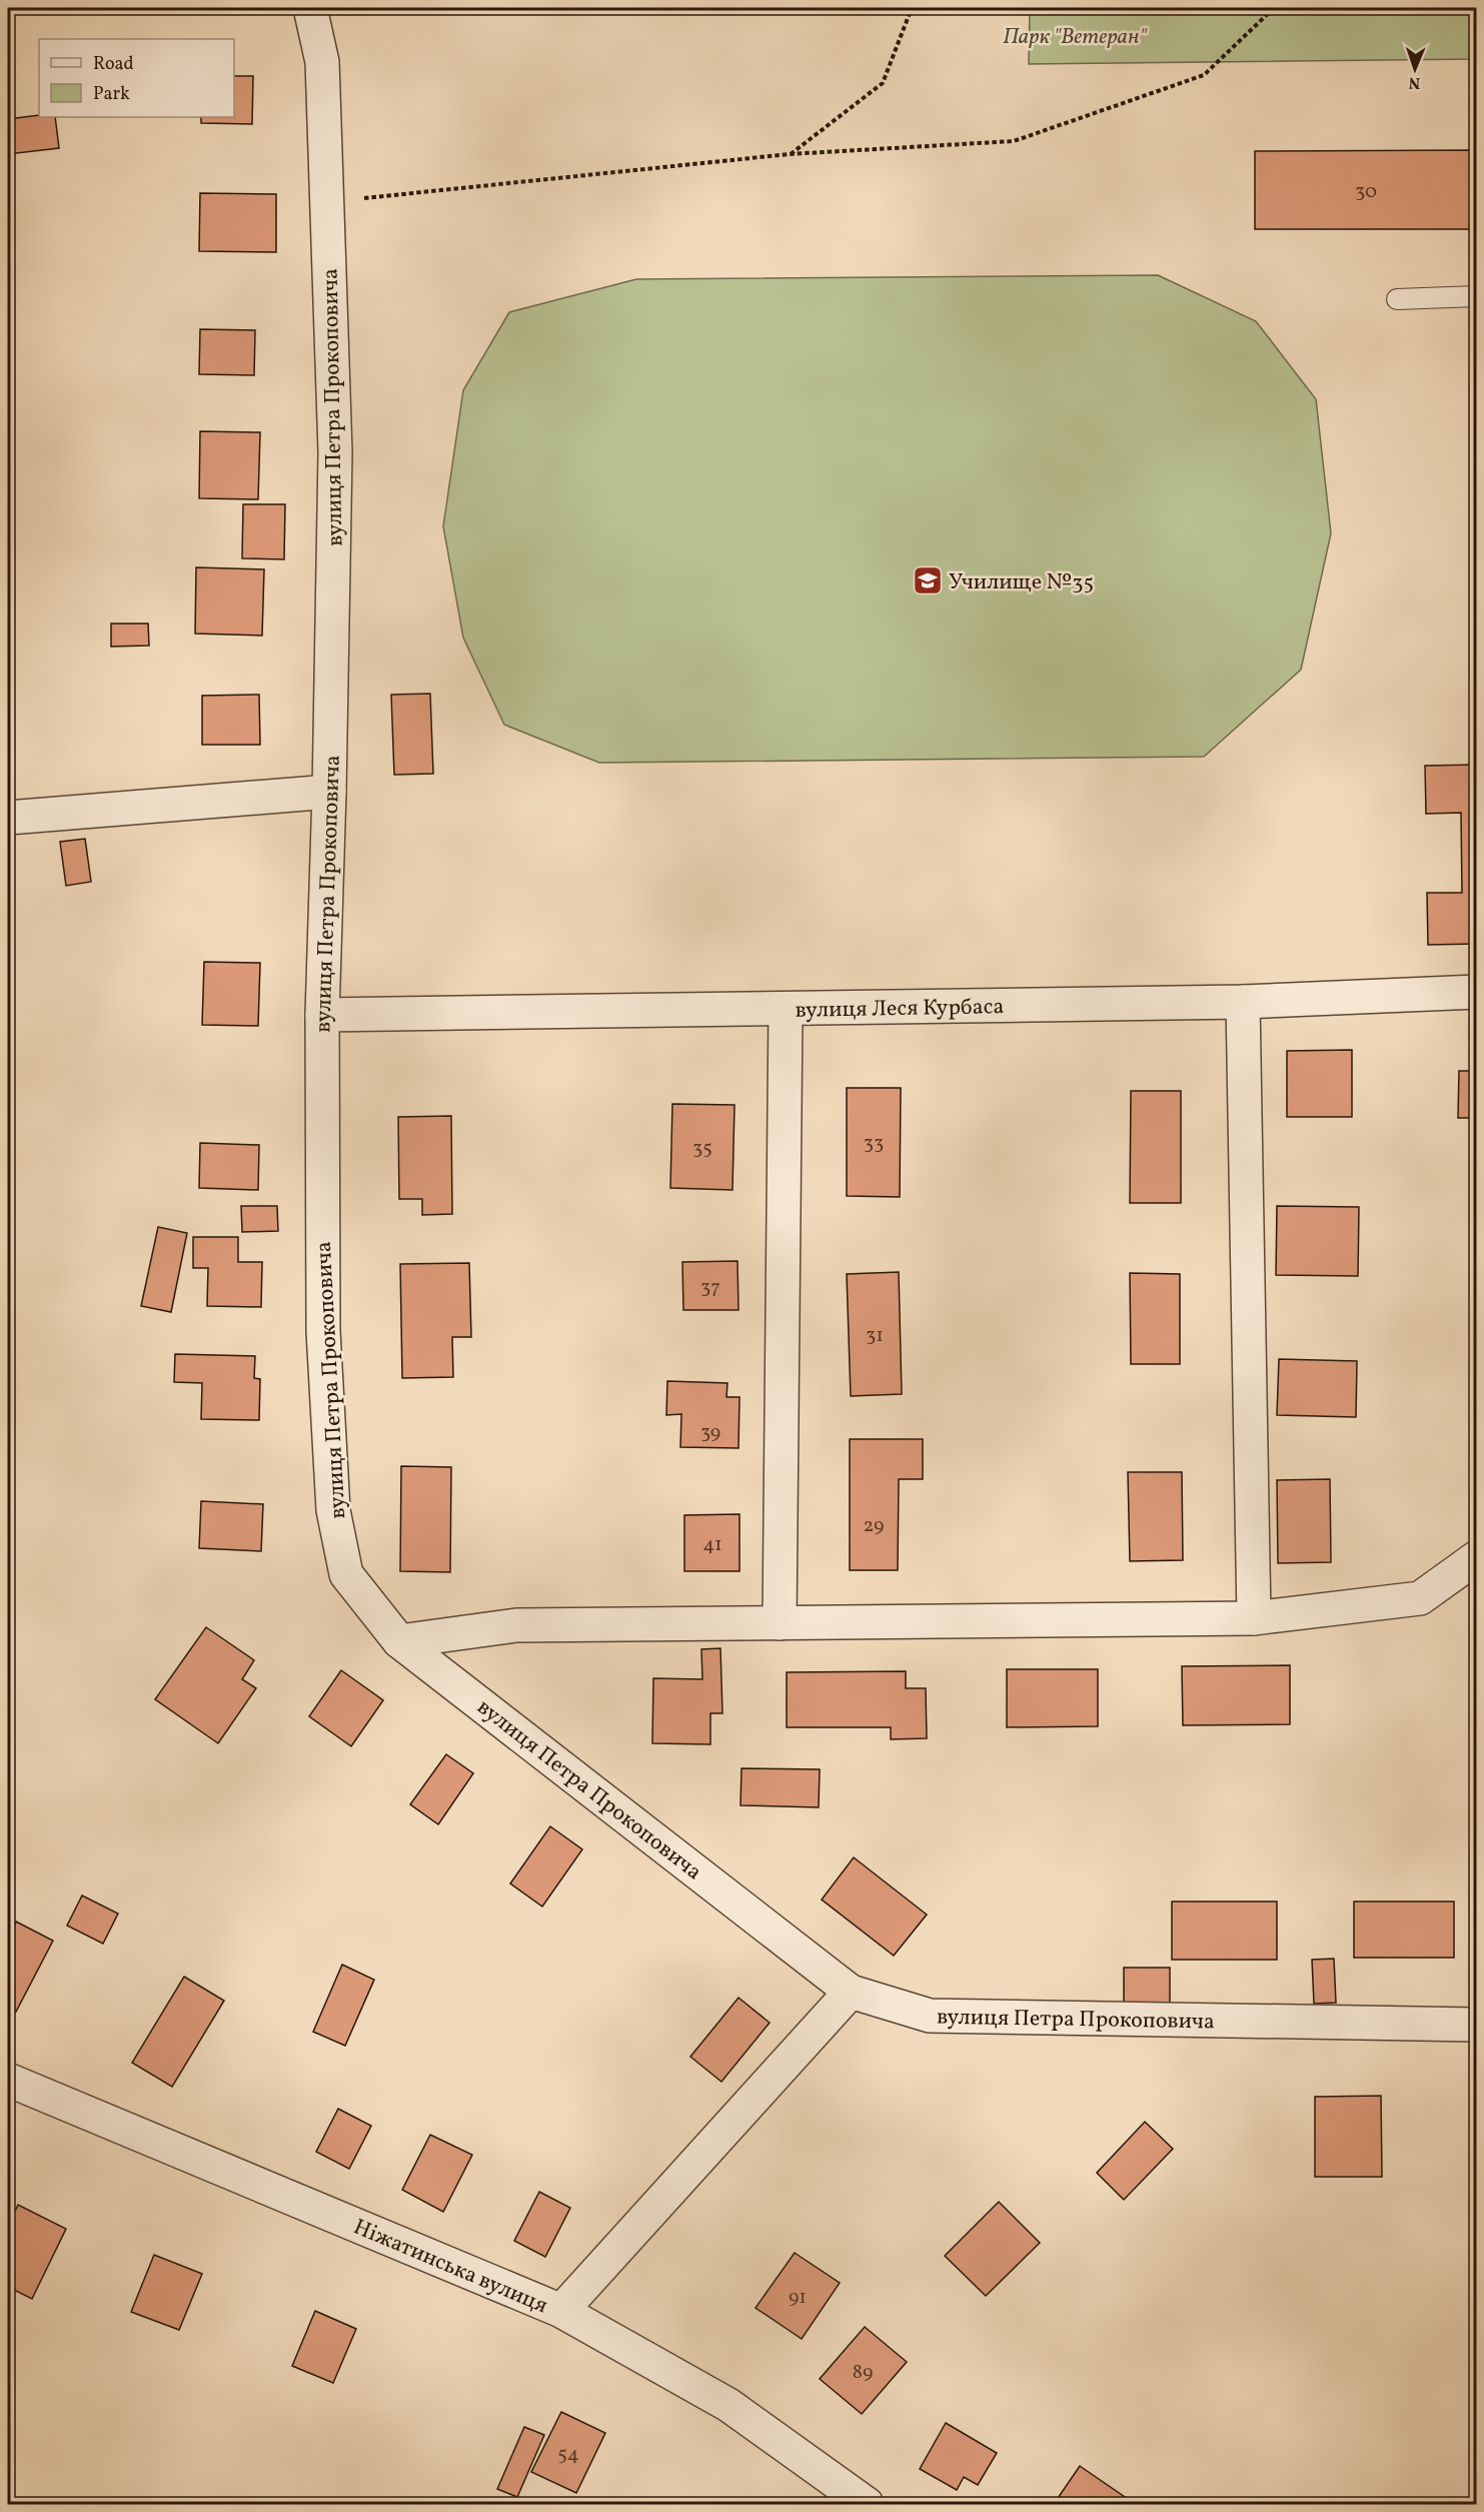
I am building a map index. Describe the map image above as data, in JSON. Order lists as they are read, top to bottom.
{
  "streets": {
    "street": ["вулиця Петра Прокоповича", "вулиця Леся Курбаса", "Ніжатинська вулиця"]
  },
  "crossings": [
    ["вулиця Петра Прокоповича", "вулиця Леся Курбаса"]
  ],
  "parks": ["Парк \"Ветеран\""],
  "places": {
    "school or university": ["Училище №35"]
  },
  "house_numbers": [
    "30",
    "33",
    "35",
    "37",
    "31",
    "39",
    "29",
    "41",
    "91",
    "89",
    "54"
  ],
  "legend": ["Road", "Park"],
  "north": "bottom"
}
